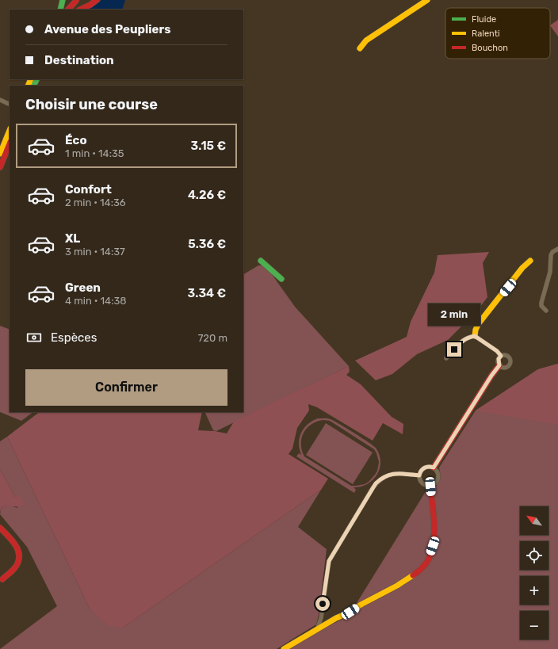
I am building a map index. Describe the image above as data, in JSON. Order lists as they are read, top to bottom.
{
  "legend": ["Fluide", "Ralenti", "Bouchon"],
  "north": "top left",
  "page": {
    "banner": ["Avenue des Peupliers", "Destination"],
    "heading": "Choisir une course",
    "list": [
      {
        "name": "Éco",
        "note": "1 min · 14:35",
        "value": "3.15 €"
      },
      {
        "name": "Confort",
        "note": "2 min · 14:36",
        "value": "4.26 €"
      },
      {
        "name": "XL",
        "note": "3 min · 14:37",
        "value": "5.36 €"
      },
      {
        "name": "Green",
        "note": "4 min · 14:38",
        "value": "3.34 €"
      }
    ],
    "bubble": "2 min",
    "pay": ["Espèces", "720 m"],
    "buttons": "Confirmer",
    "map_buttons": ["+", "−"]
  }
}
